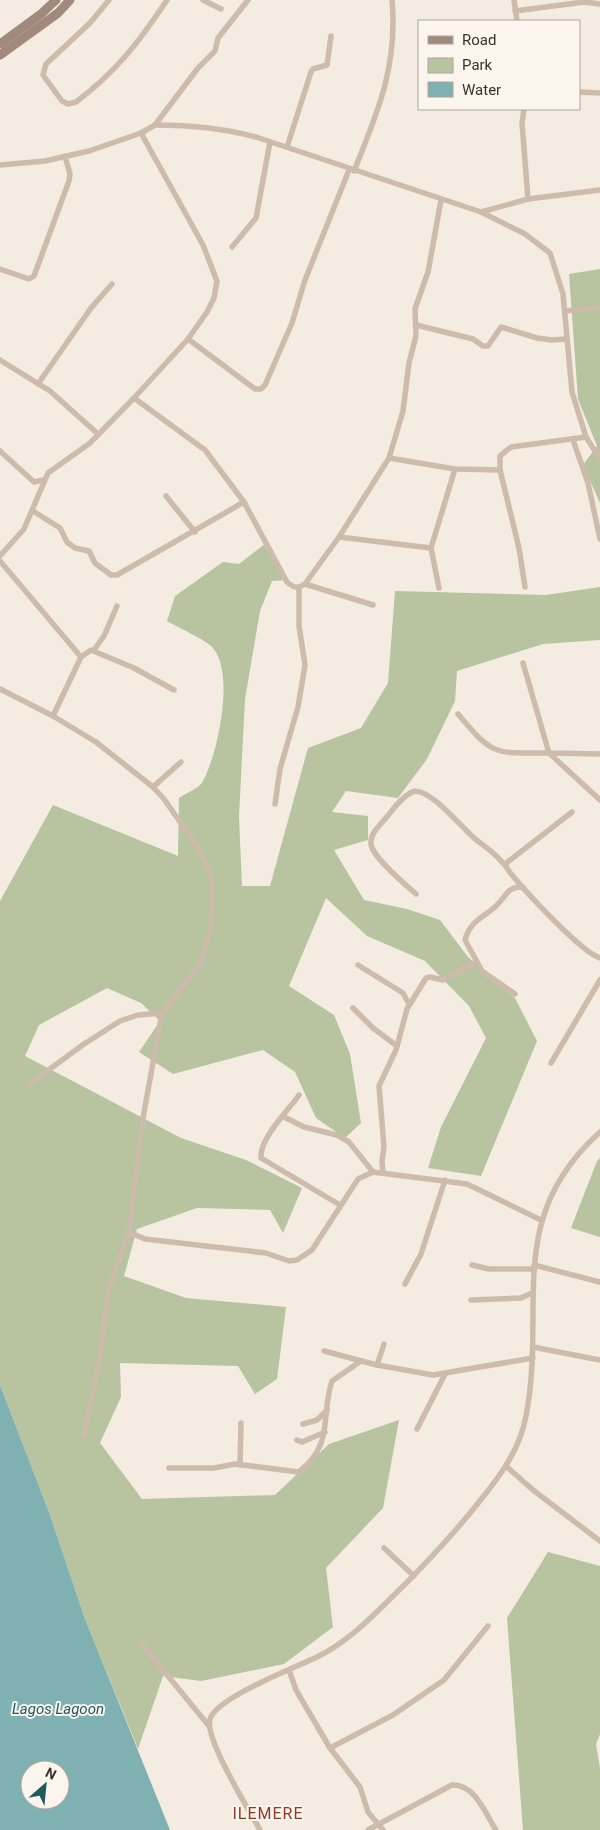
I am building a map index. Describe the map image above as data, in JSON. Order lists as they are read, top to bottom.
{
  "districts": ["ILEMERE"],
  "water": ["Lagos Lagoon"],
  "legend": ["Road", "Park", "Water"],
  "north": "top right"
}
